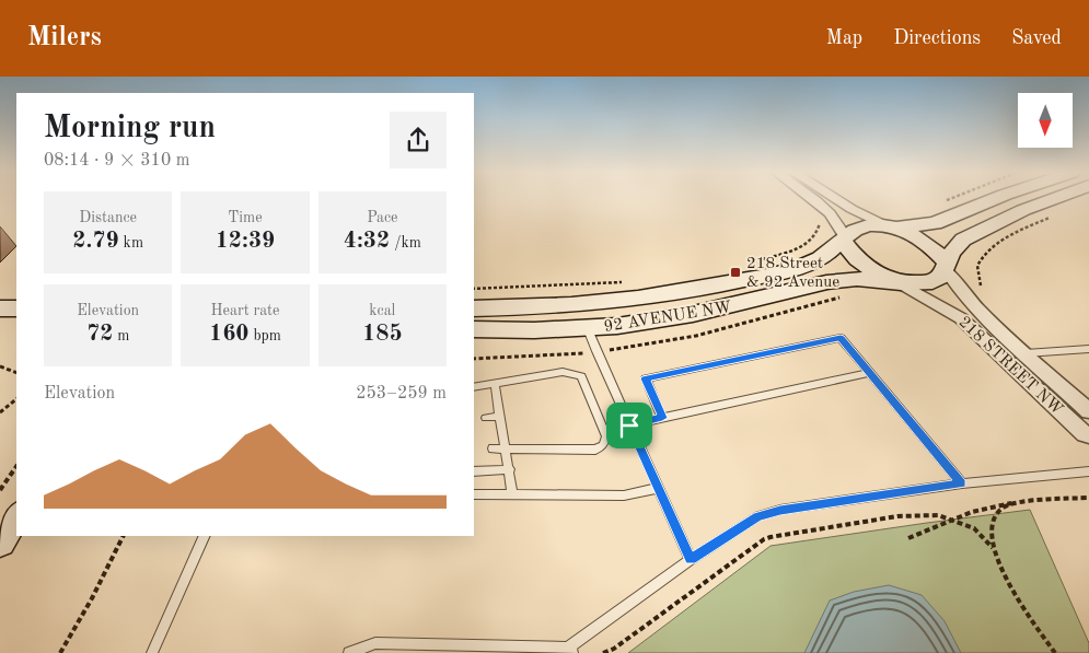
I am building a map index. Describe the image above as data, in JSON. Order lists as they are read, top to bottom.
{
  "streets": {
    "main road": ["92 AVENUE NW"],
    "street": ["218 STREET NW"]
  },
  "crossings": [
    ["92 AVENUE NW", "218 STREET NW"]
  ],
  "places": {
    "transit": ["218 Street & 92 Avenue"]
  },
  "north": "bottom",
  "page": {
    "header": "Milers",
    "nav": ["Map", "Directions", "Saved"],
    "heading": ["Morning run", "08:14 · 9 × 310 m"],
    "stats": [
      ["Distance", "2.79 km"],
      ["Time", "12:39"],
      ["Pace", "4:32 /km"],
      ["Elevation", "72 m"],
      ["Heart rate", "160 bpm"],
      ["kcal", "185"]
    ],
    "chart": ["Elevation", "253–259 m"]
  }
}
